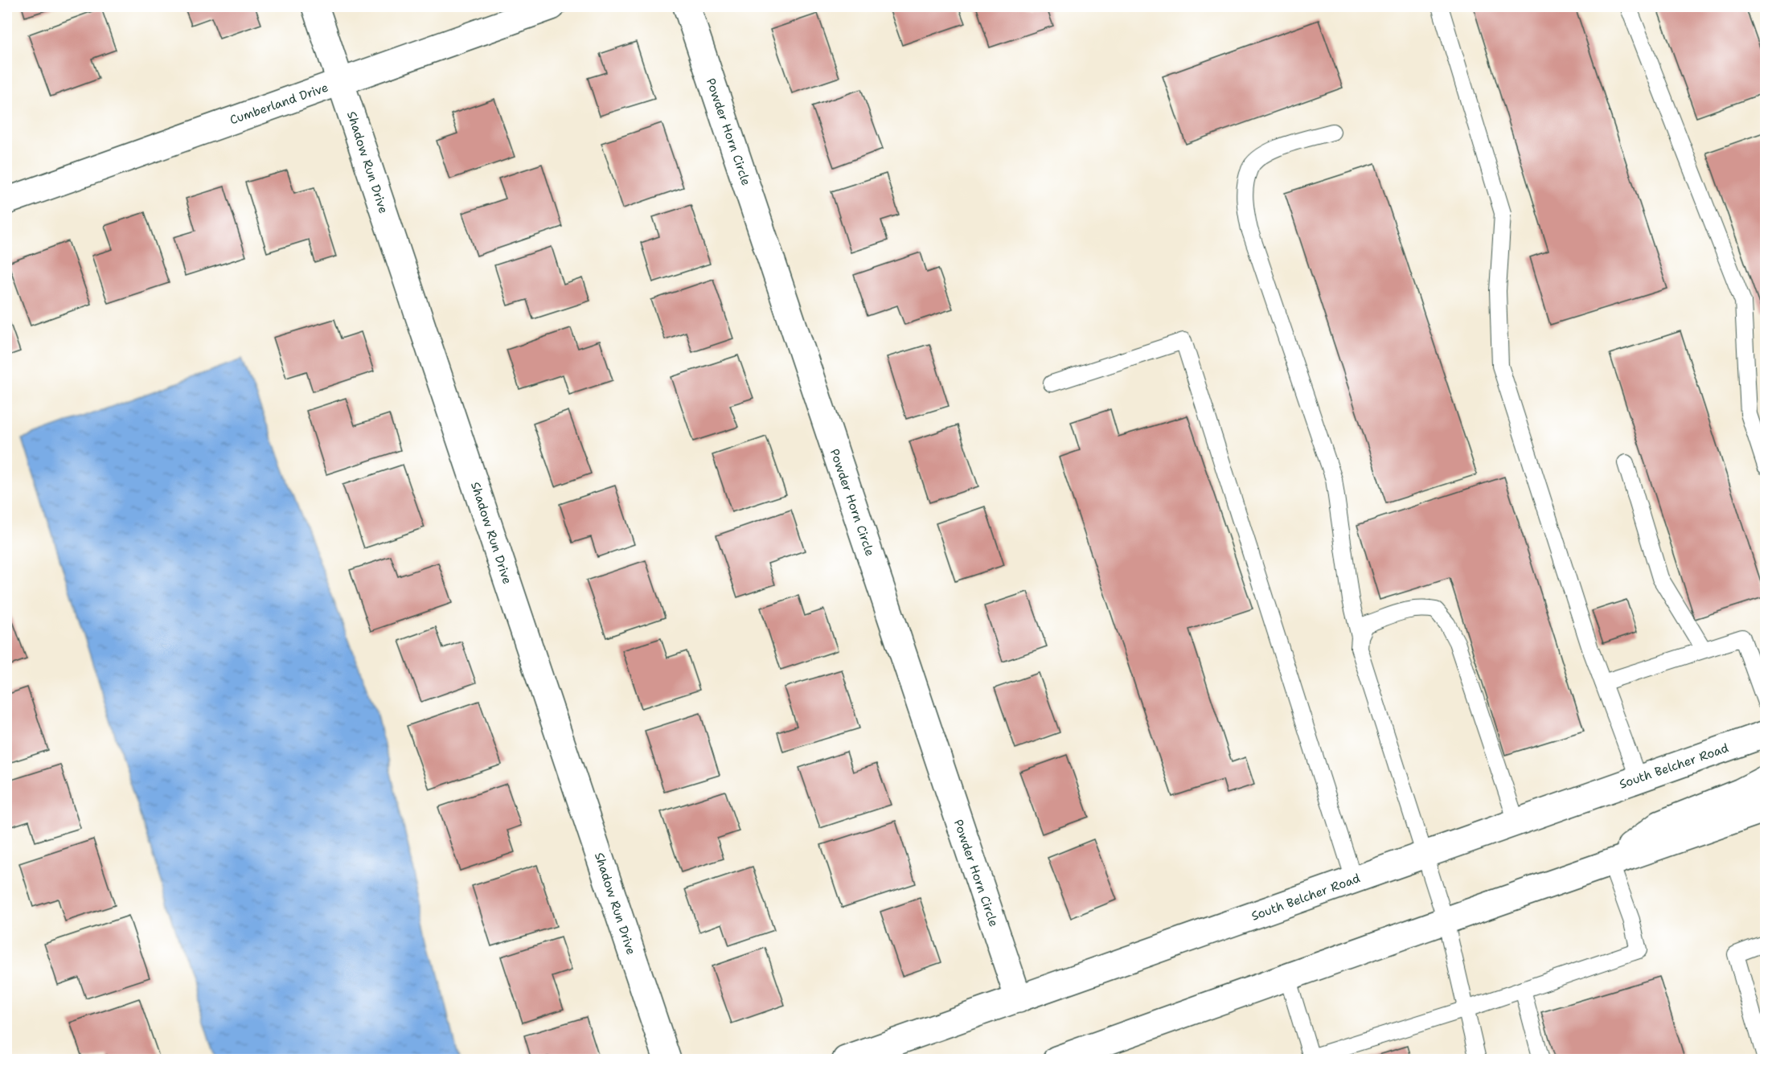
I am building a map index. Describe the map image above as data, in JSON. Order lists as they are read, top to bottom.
{
  "streets": {
    "street": [
      "Cumberland Drive",
      "Powder Horn Circle",
      "Shadow Run Drive",
      "South Belcher Road"
    ]
  },
  "crossings": [
    ["Cumberland Drive", "Shadow Run Drive"],
    ["Powder Horn Circle", "South Belcher Road"]
  ]
}
